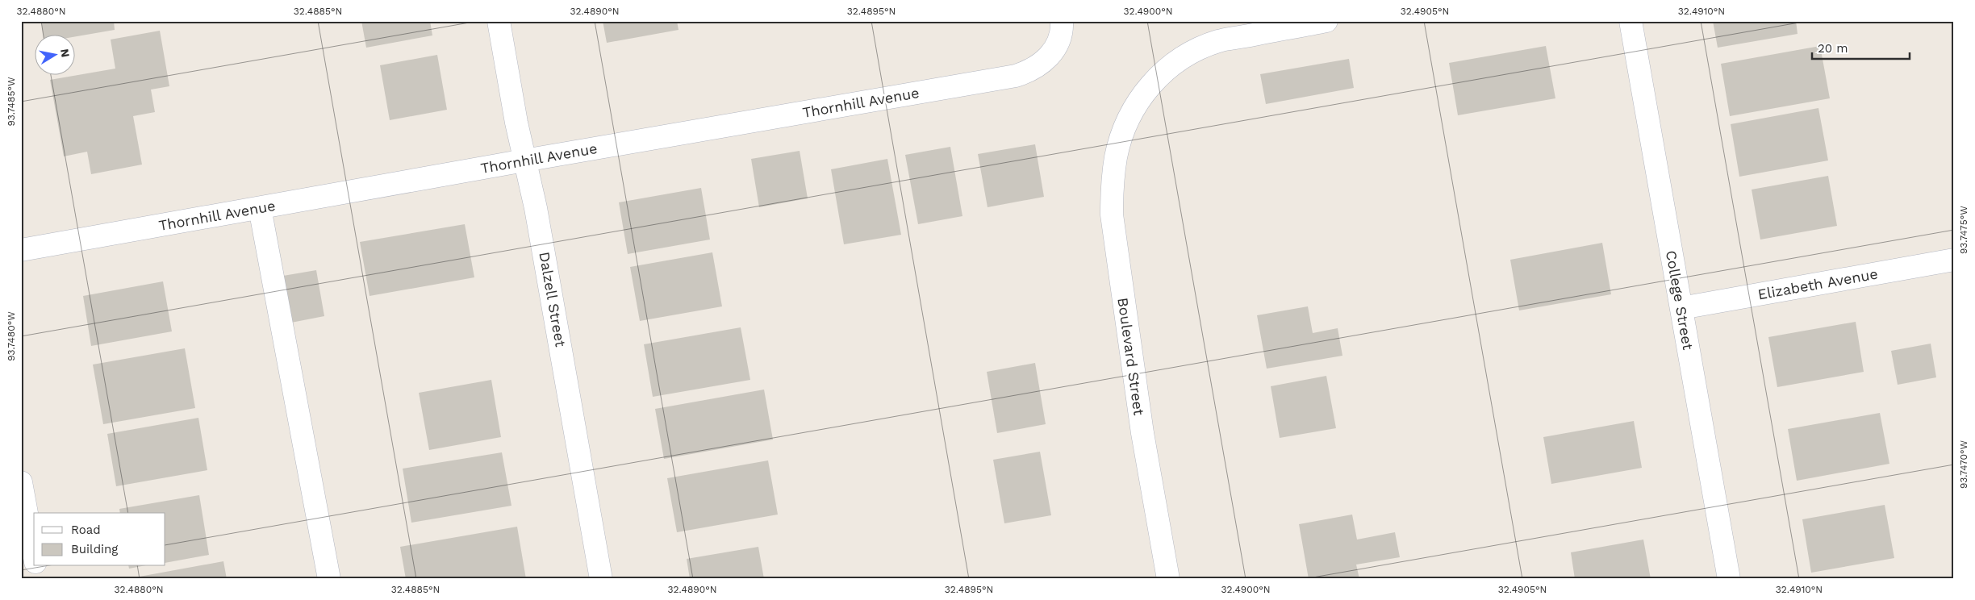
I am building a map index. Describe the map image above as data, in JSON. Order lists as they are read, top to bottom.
{
  "streets": {
    "street": [
      "Thornhill Avenue",
      "Elizabeth Avenue",
      "Dalzell Street",
      "College Street",
      "Boulevard Street"
    ]
  },
  "crossings": [
    ["Thornhill Avenue", "Dalzell Street"],
    ["Elizabeth Avenue", "College Street"]
  ],
  "legend": ["Road", "Building"],
  "scale_bar": "20 m",
  "north": "right",
  "coordinates": [
    "32.4880°N",
    "32.4885°N",
    "32.4890°N",
    "32.4895°N",
    "32.4900°N",
    "32.4905°N",
    "32.4910°N",
    "93.7485°W",
    "93.7475°W",
    "93.7480°W",
    "93.7470°W"
  ]
}
